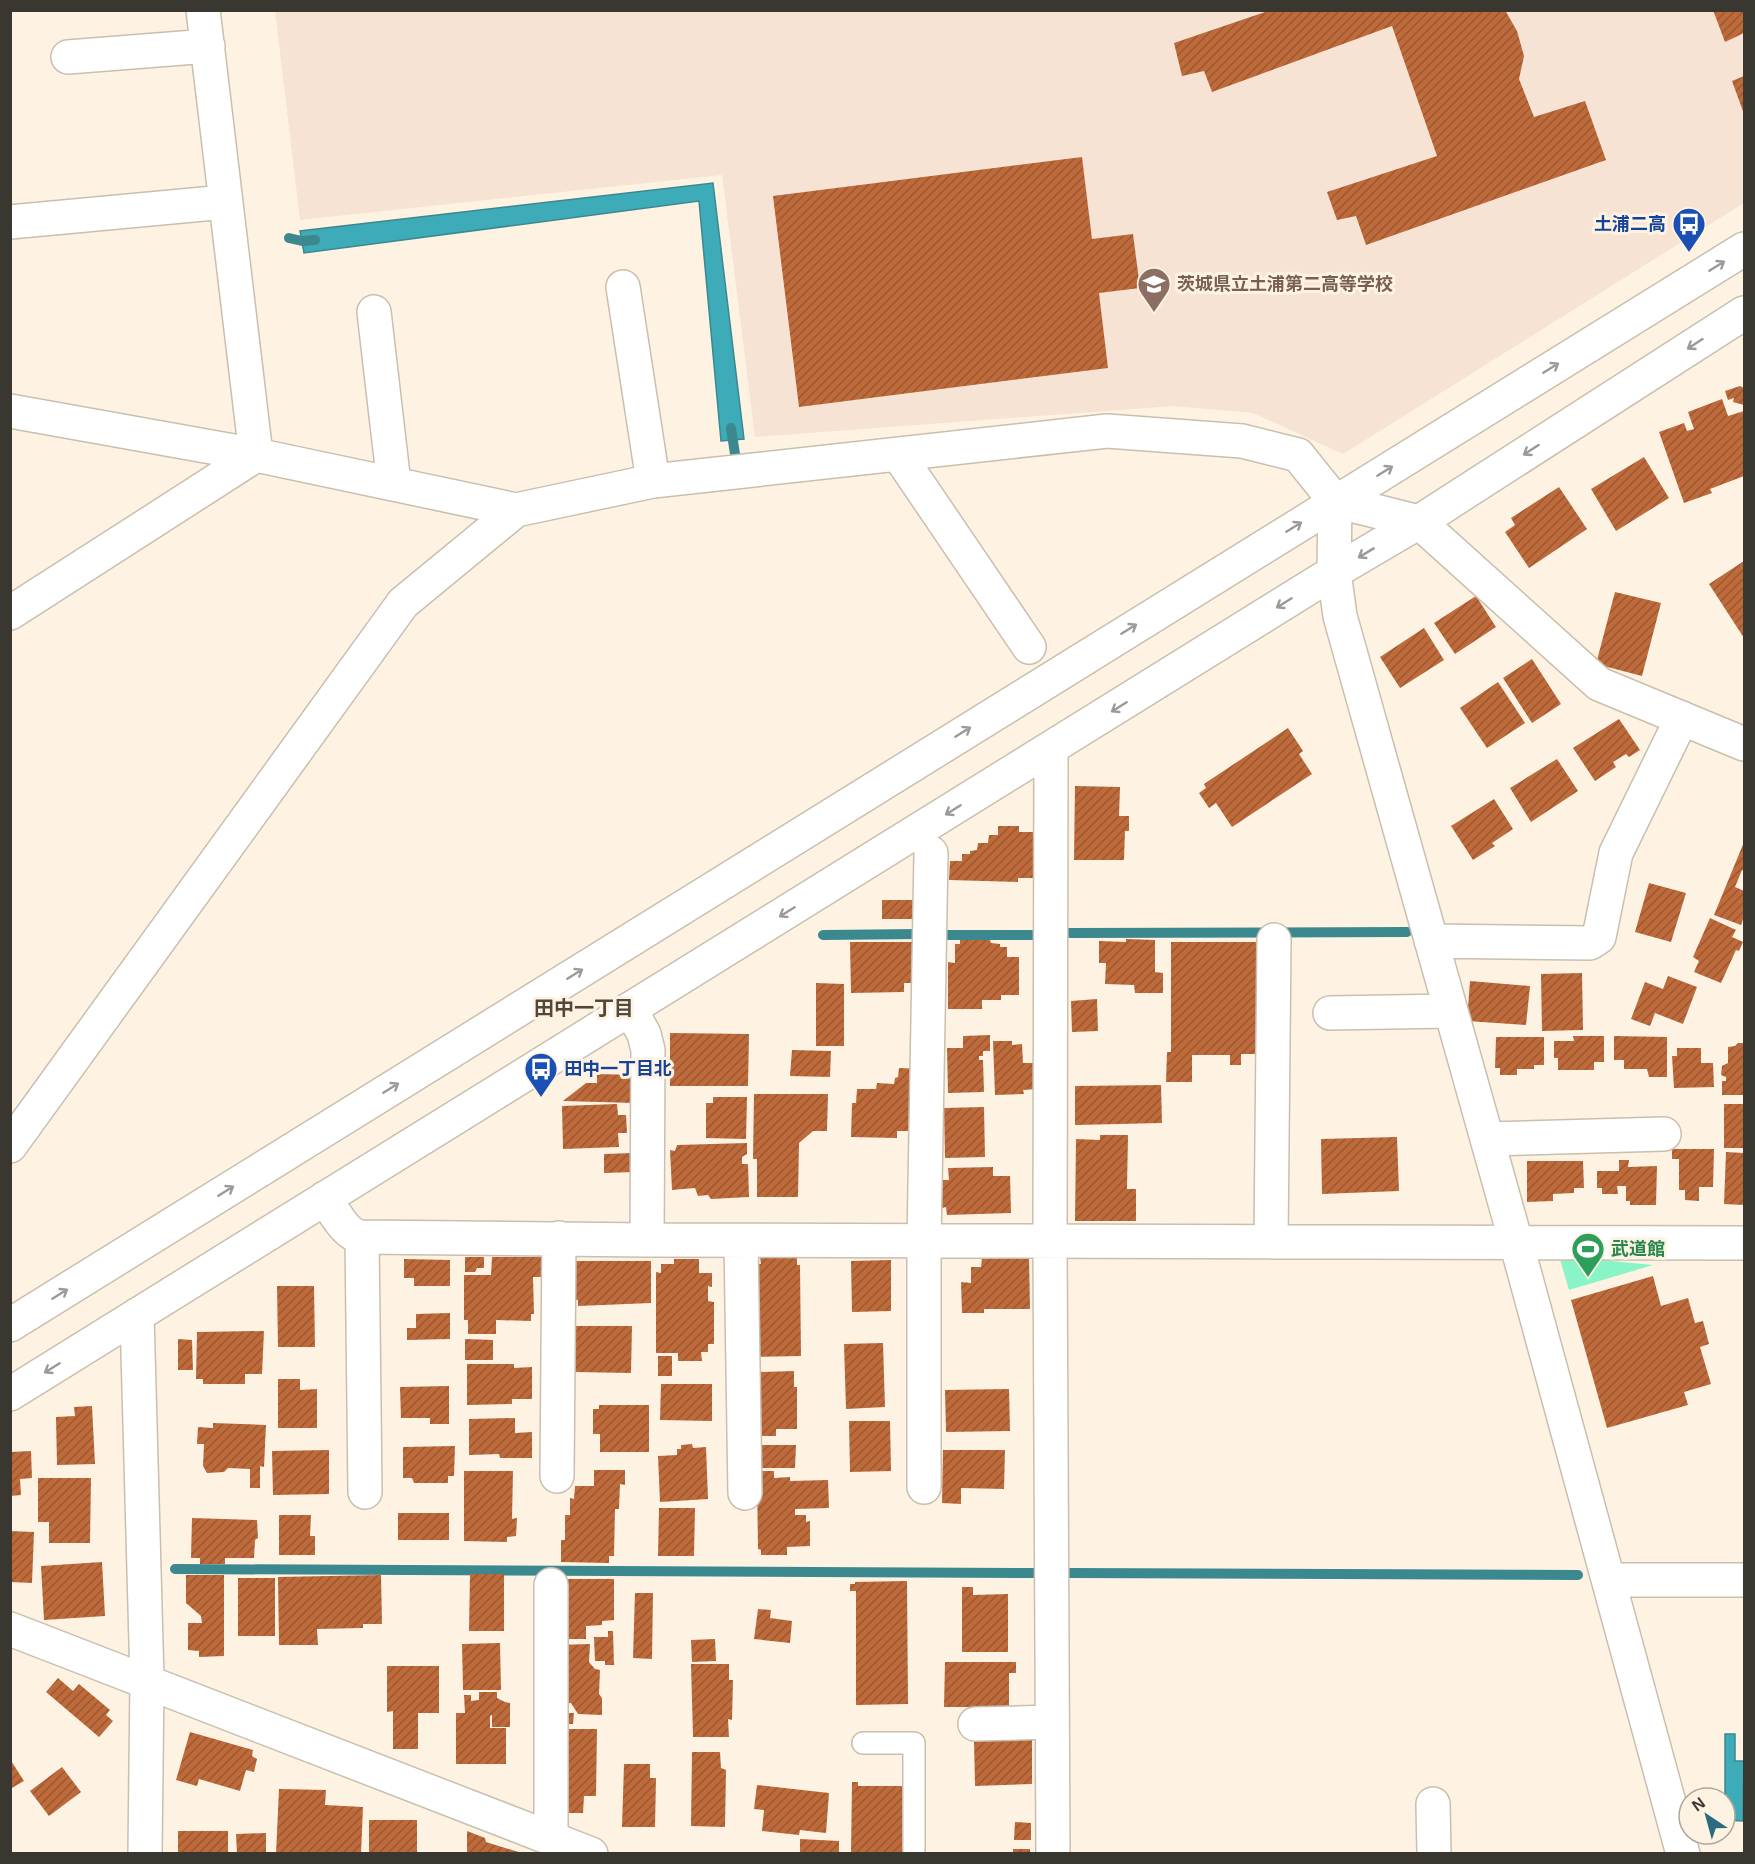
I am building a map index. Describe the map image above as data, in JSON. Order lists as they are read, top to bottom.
{
  "districts": ["田中一丁目"],
  "places": {
    "bus stop": ["土浦二高", "田中一丁目北"],
    "school or university": ["茨城県立土浦第二高等学校"],
    "sports": ["武道館"]
  },
  "north": "top left"
}
